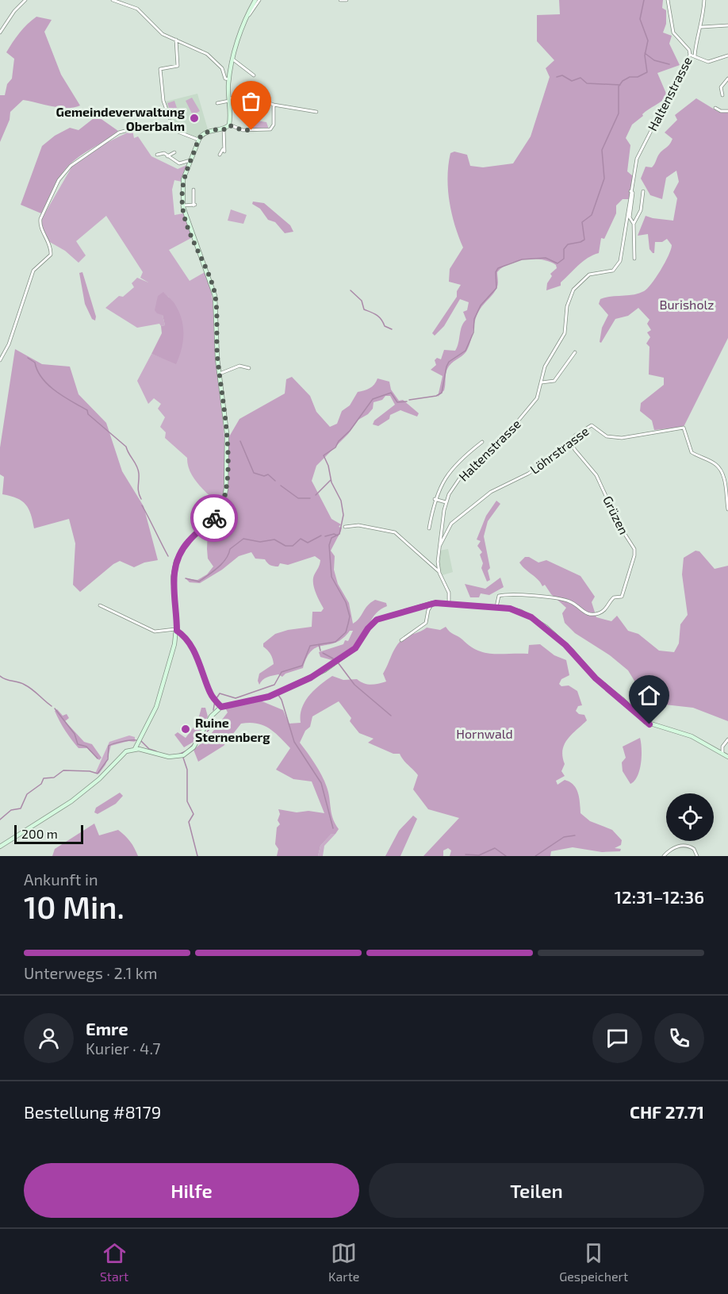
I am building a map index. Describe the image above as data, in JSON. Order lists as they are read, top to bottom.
{
  "streets": {
    "street": ["Haltenstrasse", "Löhrstrasse", "Grüzen"]
  },
  "crossings": [
    ["Haltenstrasse", "Löhrstrasse"],
    ["Löhrstrasse", "Grüzen"]
  ],
  "parks": ["Burisholz", "Hornwald"],
  "places": ["Gemeindeverwaltung Oberbalm", "Ruine Sternenberg"],
  "scale_bar": "200 m",
  "page": {
    "scale": "200 m",
    "heading": ["10 Min.", "Ankunft in", "12:31–12:36"],
    "panel": [
      "Emre",
      "Kurier · 4.7",
      "Bestellung #8179",
      "CHF 27.71"
    ],
    "bar": "Unterwegs · 2.1 km",
    "buttons": ["Hilfe", "Teilen"],
    "tabs": ["Start", "Karte", "Gespeichert"]
  }
}
